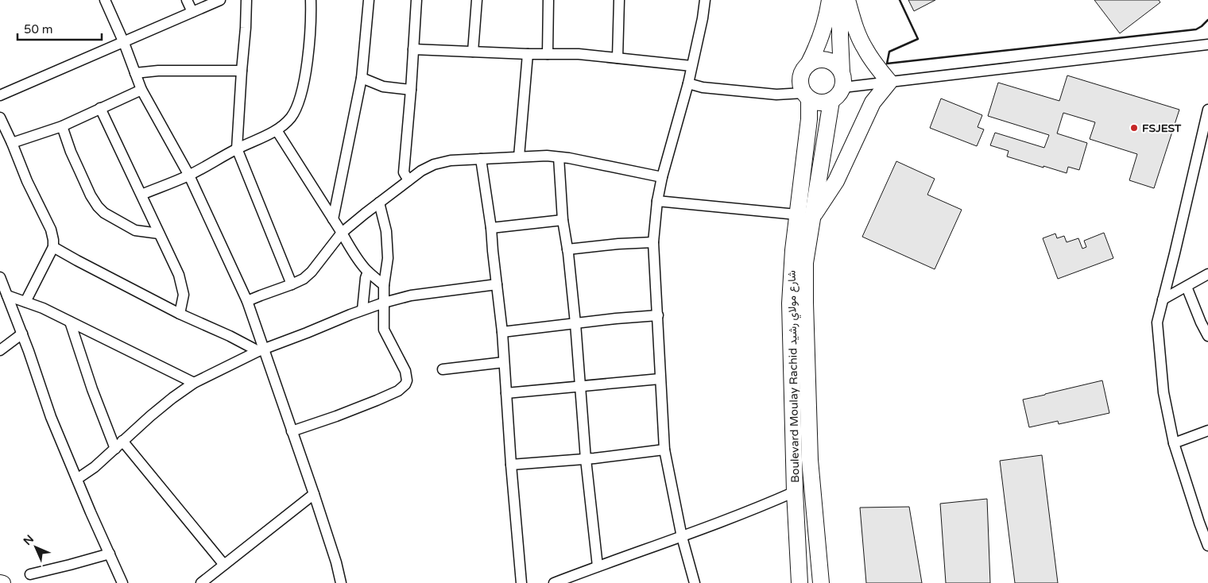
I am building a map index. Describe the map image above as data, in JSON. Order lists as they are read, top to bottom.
{
  "streets": {
    "main road": ["Boulevard Moulay Rachid شارع مولاي رشيد"]
  },
  "places": ["FSJEST"],
  "scale_bar": "50 m",
  "north": "top left"
}
